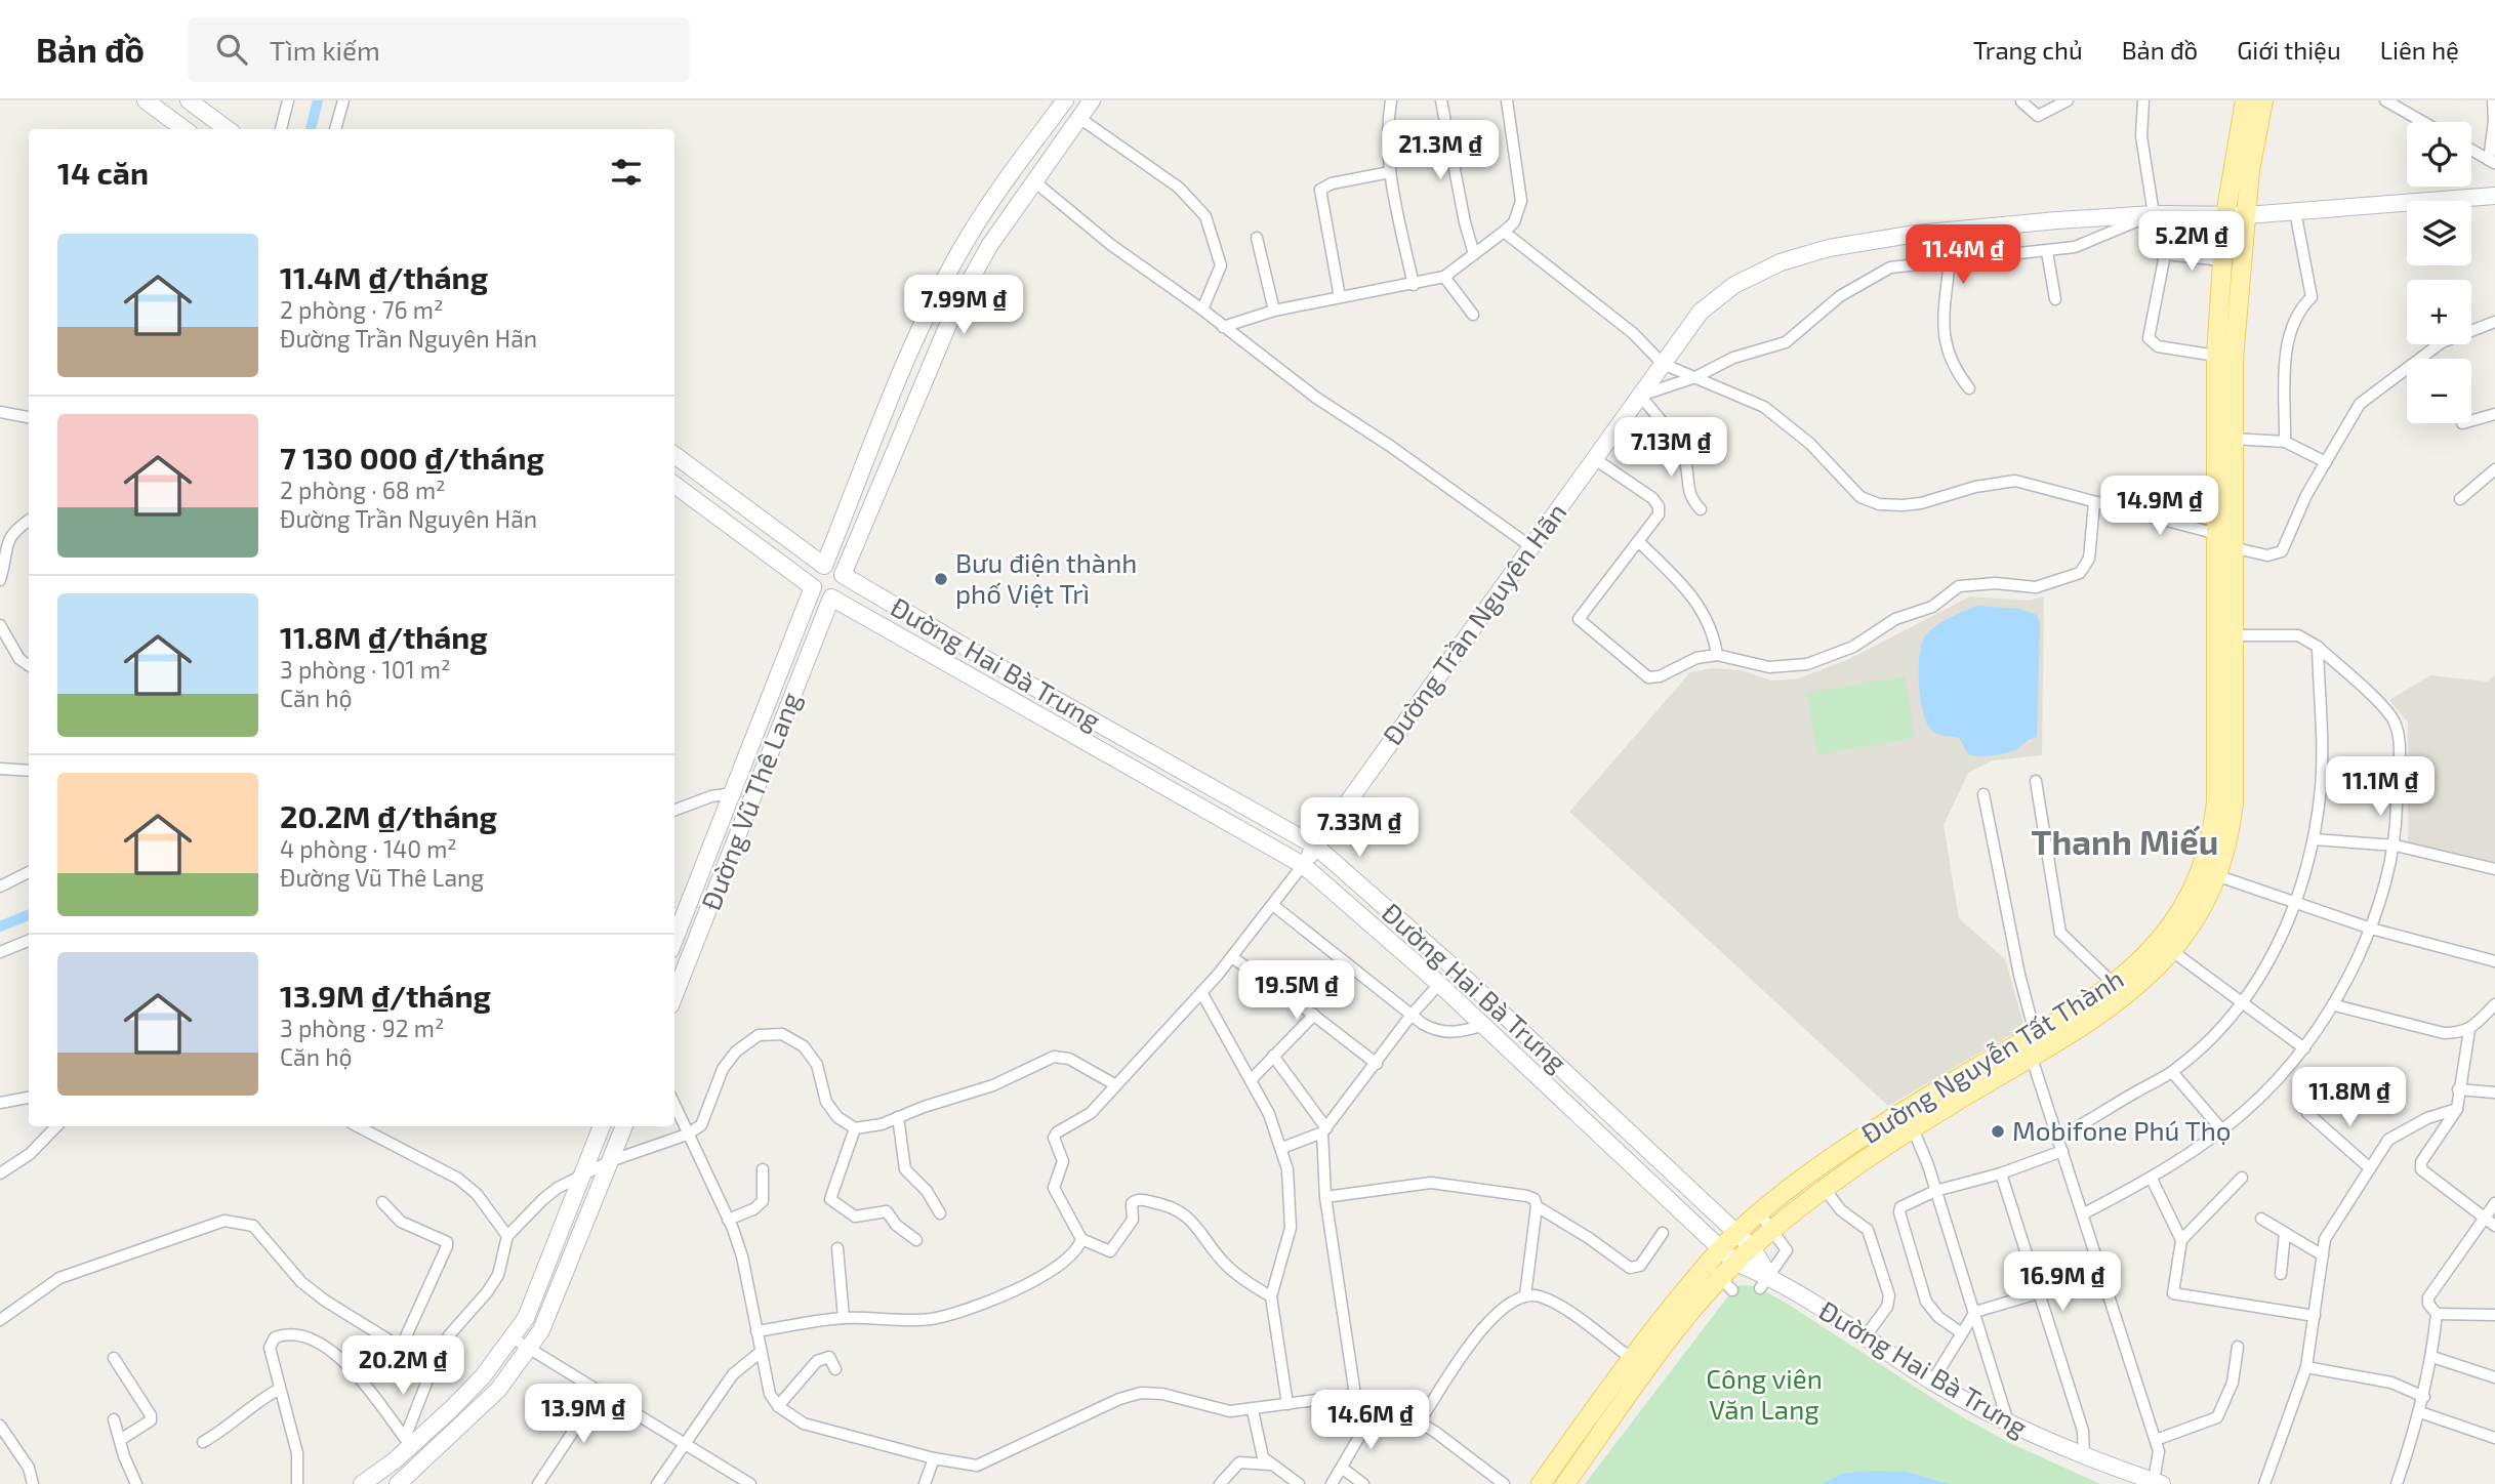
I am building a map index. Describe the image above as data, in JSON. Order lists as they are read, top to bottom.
{
  "streets": {
    "main road": ["Đường Nguyễn Tất Thành"],
    "street": ["Đường Trần Nguyên Hãn", "Đường Hai Bà Trưng", "Đường Vũ Thê Lang"]
  },
  "crossings": [
    ["Đường Trần Nguyên Hãn", "Đường Hai Bà Trưng"],
    ["Đường Trần Nguyên Hãn", "Đường Nguyễn Tất Thành"],
    ["Đường Hai Bà Trưng", "Đường Vũ Thê Lang"],
    ["Đường Hai Bà Trưng", "Đường Nguyễn Tất Thành"]
  ],
  "districts": ["Thanh Miếu"],
  "parks": ["Công viên Văn Lang"],
  "places": ["Bưu điện thành phố Việt Trì", "Mobifone Phú Thọ"],
  "page": {
    "header": "Bản đồ",
    "search": "Tìm kiếm",
    "nav": [
      "Trang chủ",
      "Bản đồ",
      "Giới thiệu",
      "Liên hệ"
    ],
    "price": [
      "21.3M ₫",
      "5.2M ₫",
      "11.4M ₫",
      "7.99M ₫",
      "7.13M ₫",
      "14.9M ₫",
      "11.1M ₫",
      "7.33M ₫",
      "19.5M ₫",
      "11.8M ₫",
      "16.9M ₫",
      "20.2M ₫",
      "13.9M ₫",
      "14.6M ₫"
    ],
    "map_buttons": ["+", "−"],
    "heading": "14 căn",
    "list": [
      {
        "name": "11.4M ₫/tháng",
        "note": "2 phòng · 76 m² · Đường Trần Nguyên Hãn"
      },
      {
        "name": "7 130 000 ₫/tháng",
        "note": "2 phòng · 68 m² · Đường Trần Nguyên Hãn"
      },
      {
        "name": "11.8M ₫/tháng",
        "note": "3 phòng · 101 m² · Căn hộ"
      },
      {
        "name": "20.2M ₫/tháng",
        "note": "4 phòng · 140 m² · Đường Vũ Thê Lang"
      },
      {
        "name": "13.9M ₫/tháng",
        "note": "3 phòng · 92 m² · Căn hộ"
      }
    ]
  }
}
